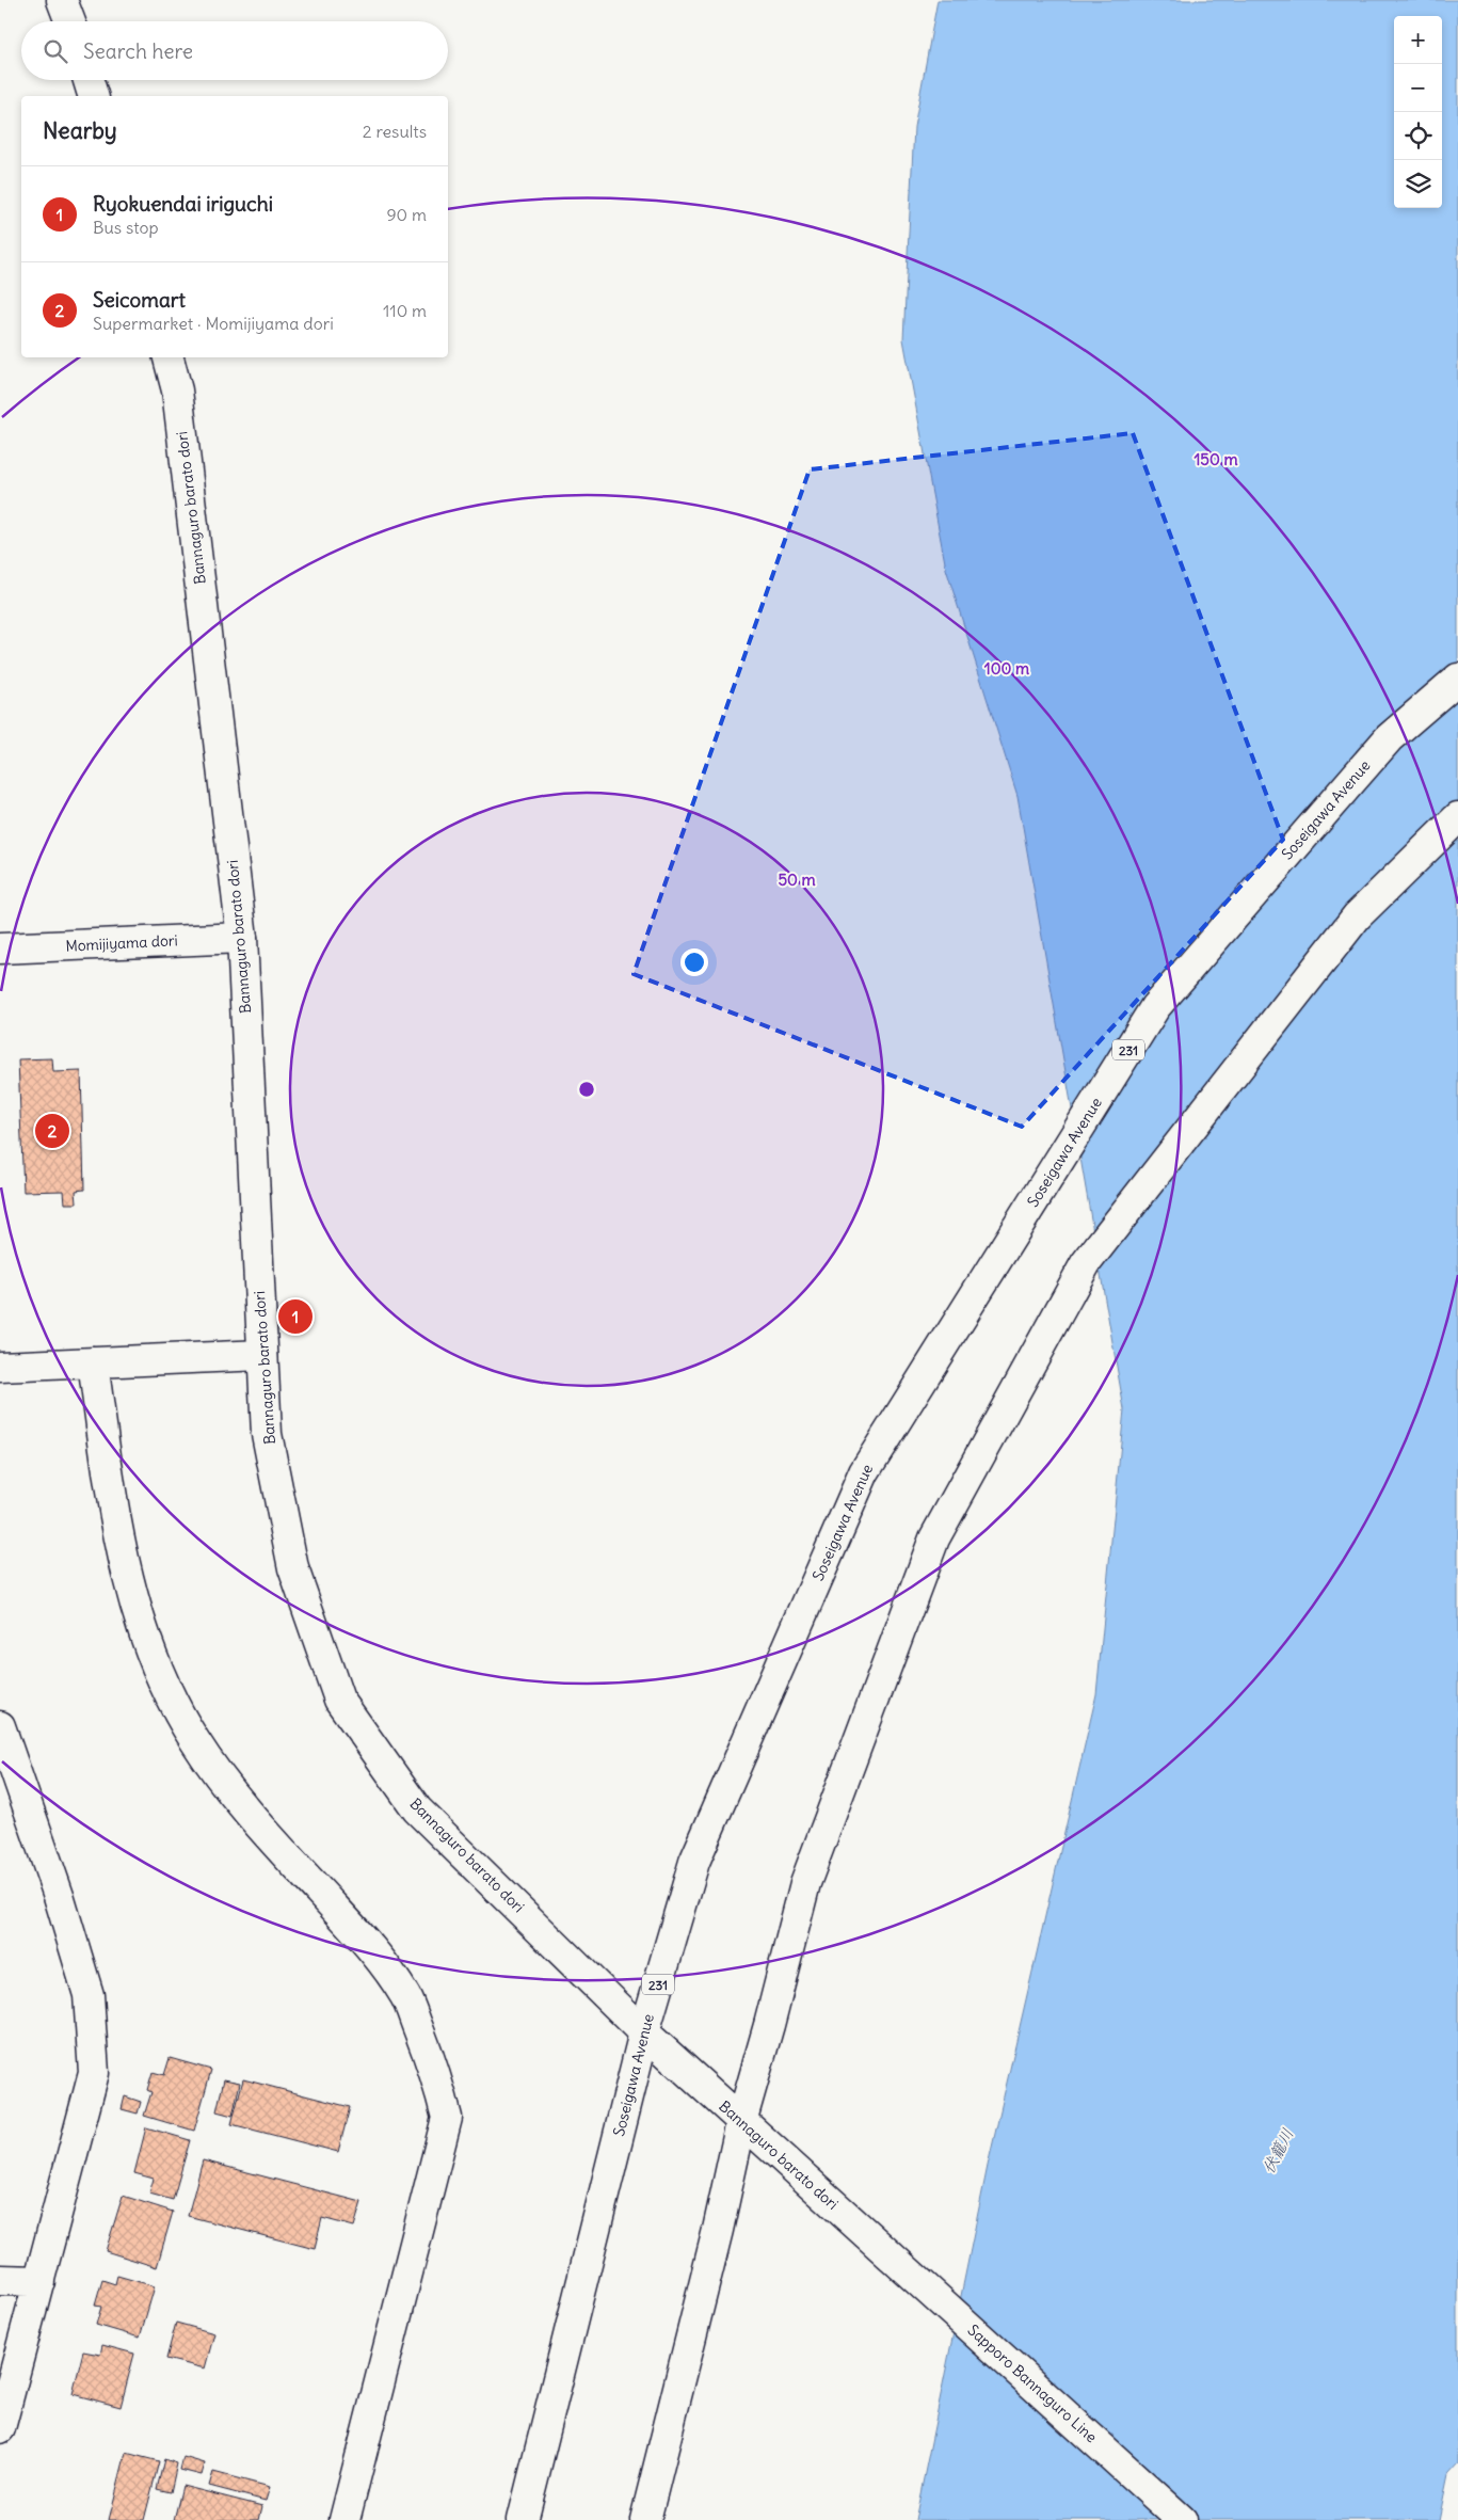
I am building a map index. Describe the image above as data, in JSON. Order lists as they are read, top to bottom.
{
  "streets": {
    "main road": [
      "Bannaguro barato dori",
      "Soseigawa Avenue",
      "Momijiyama dori",
      "231",
      "Sapporo Bannaguro Line"
    ]
  },
  "crossings": [
    ["Bannaguro barato dori", "Soseigawa Avenue"],
    ["Bannaguro barato dori", "Momijiyama dori"],
    ["Bannaguro barato dori", "Sapporo Bannaguro Line"]
  ],
  "water": ["伏籠川"],
  "page": {
    "map_buttons": ["+", "−"],
    "search": "Search here",
    "heading": ["Nearby", "2 results"],
    "list": [
      {
        "mark": "1",
        "name": "Ryokuendai iriguchi",
        "note": "Bus stop",
        "value": "90 m"
      },
      {
        "mark": "2",
        "name": "Seicomart",
        "note": "Supermarket · Momijiyama dori",
        "value": "110 m"
      }
    ],
    "pins": ["2", "1"]
  },
  "rings": ["150 m", "100 m", "50 m"]
}
